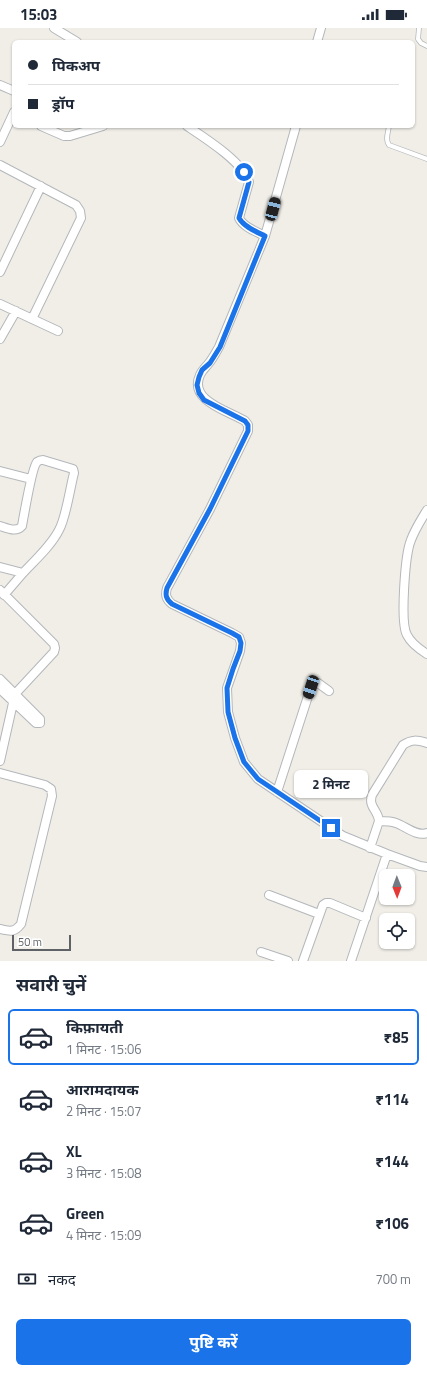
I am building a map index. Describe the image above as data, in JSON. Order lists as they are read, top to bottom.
{
  "scale_bar": "50 m",
  "north": "bottom",
  "page": {
    "status": "15:03",
    "banner": ["पिकअप", "ड्रॉप"],
    "bubble": "2 मिनट",
    "scale": "50 m",
    "heading": "सवारी चुनें",
    "list": [
      {
        "name": "किफ़ायती",
        "note": "1 मिनट · 15:06",
        "value": "₹85"
      },
      {
        "name": "आरामदायक",
        "note": "2 मिनट · 15:07",
        "value": "₹114"
      },
      {
        "name": "XL",
        "note": "3 मिनट · 15:08",
        "value": "₹144"
      },
      {
        "name": "Green",
        "note": "4 मिनट · 15:09",
        "value": "₹106"
      }
    ],
    "pay": ["नकद", "700 m"],
    "buttons": "पुष्टि करें"
  }
}
